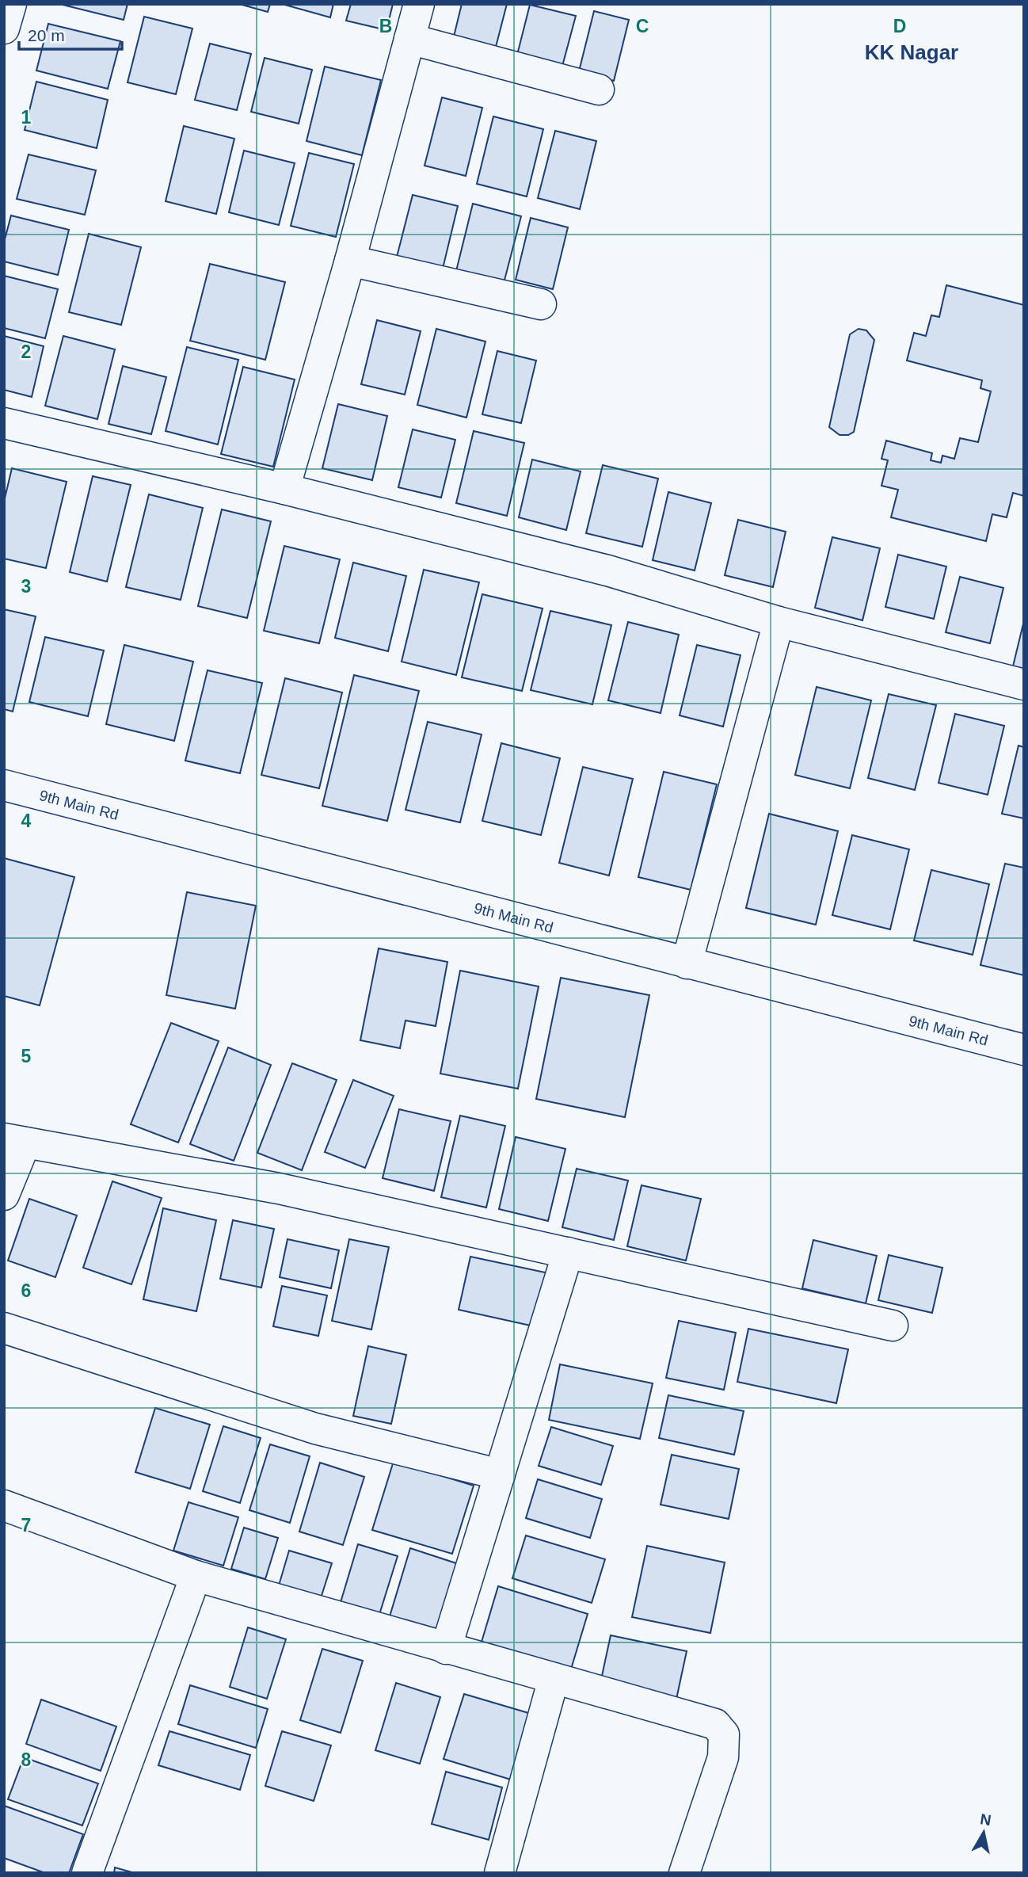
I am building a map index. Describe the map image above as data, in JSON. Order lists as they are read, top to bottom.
{
  "streets": {
    "street": ["9th Main Rd"]
  },
  "districts": ["KK Nagar"],
  "scale_bar": "20 m",
  "north": "top",
  "grid": {
    "columns": ["B", "C", "D"],
    "rows": [
      "1",
      "2",
      "3",
      "4",
      "5",
      "6",
      "7",
      "8"
    ]
  }
}
